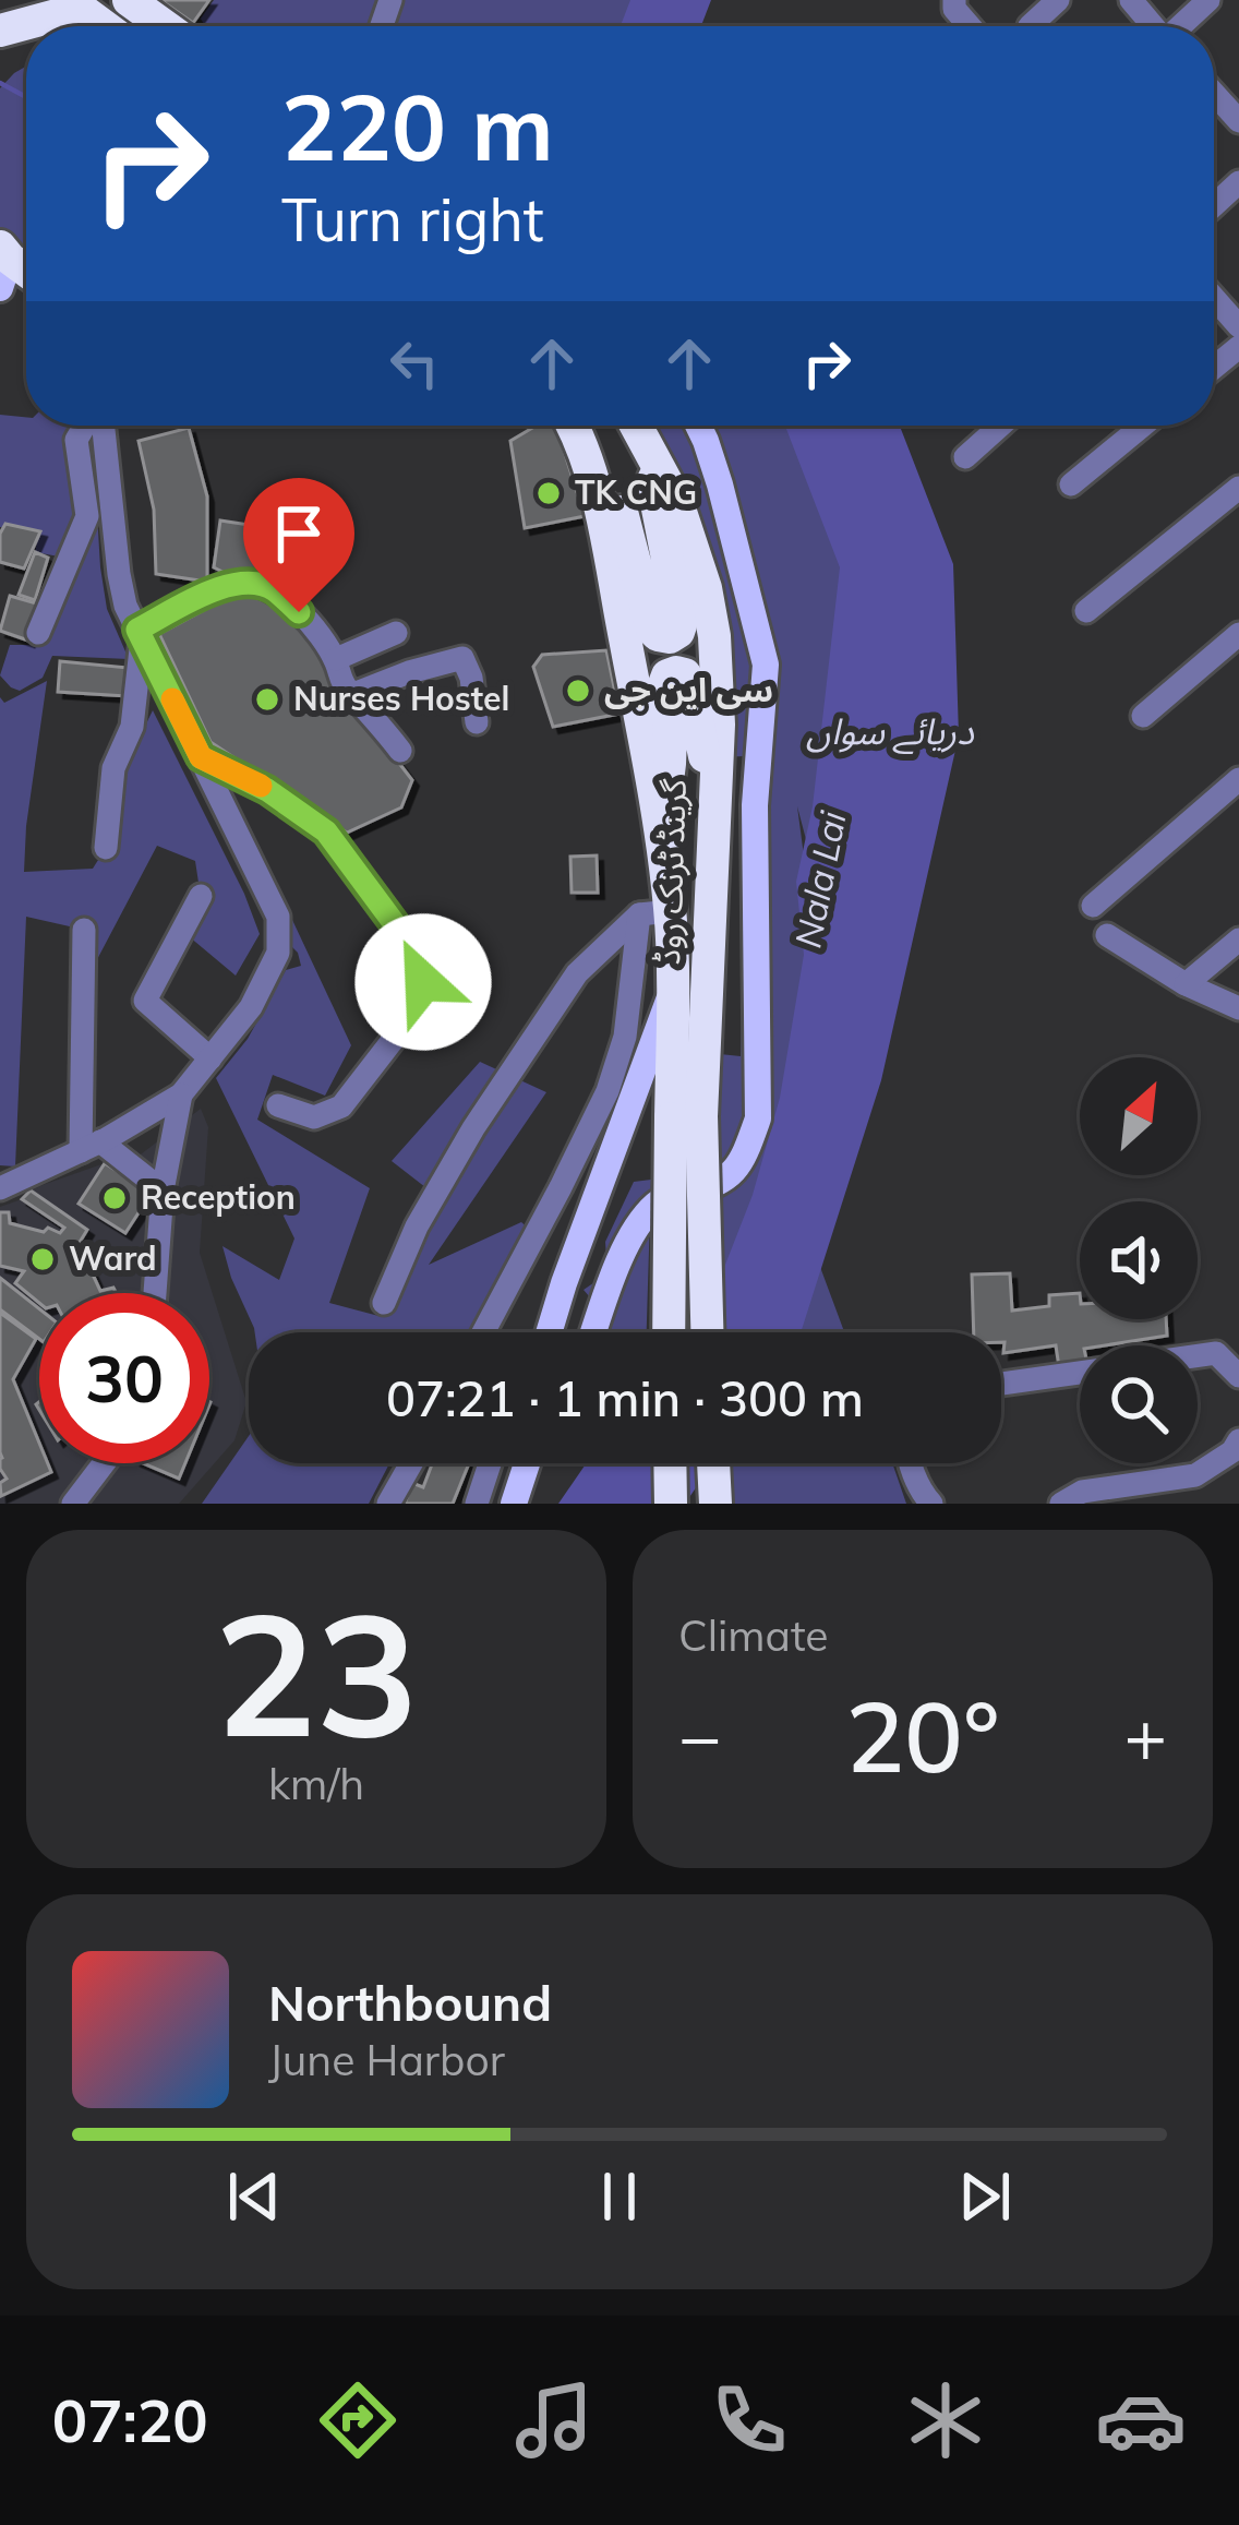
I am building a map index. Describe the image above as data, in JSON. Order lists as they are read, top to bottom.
{
  "streets": {
    "highway": ["گرینڈ ٹرنک روڈ"]
  },
  "water": ["دریائے سواں", "Nala Lai"],
  "places": [
    "TK CNG",
    "سی این جی",
    "Nurses Hostel",
    "Reception",
    "Ward"
  ],
  "north": "top right",
  "page": {
    "turn": ["220 m", "Turn right"],
    "limit": "30",
    "trip": "07:21 · 1 min · 300 m",
    "tile": [
      ["23", "km/h"],
      "Climate"
    ],
    "heat": ["−", "20°", "+"],
    "song": ["Northbound", "June Harbor"],
    "tabs": "07:20"
  }
}
